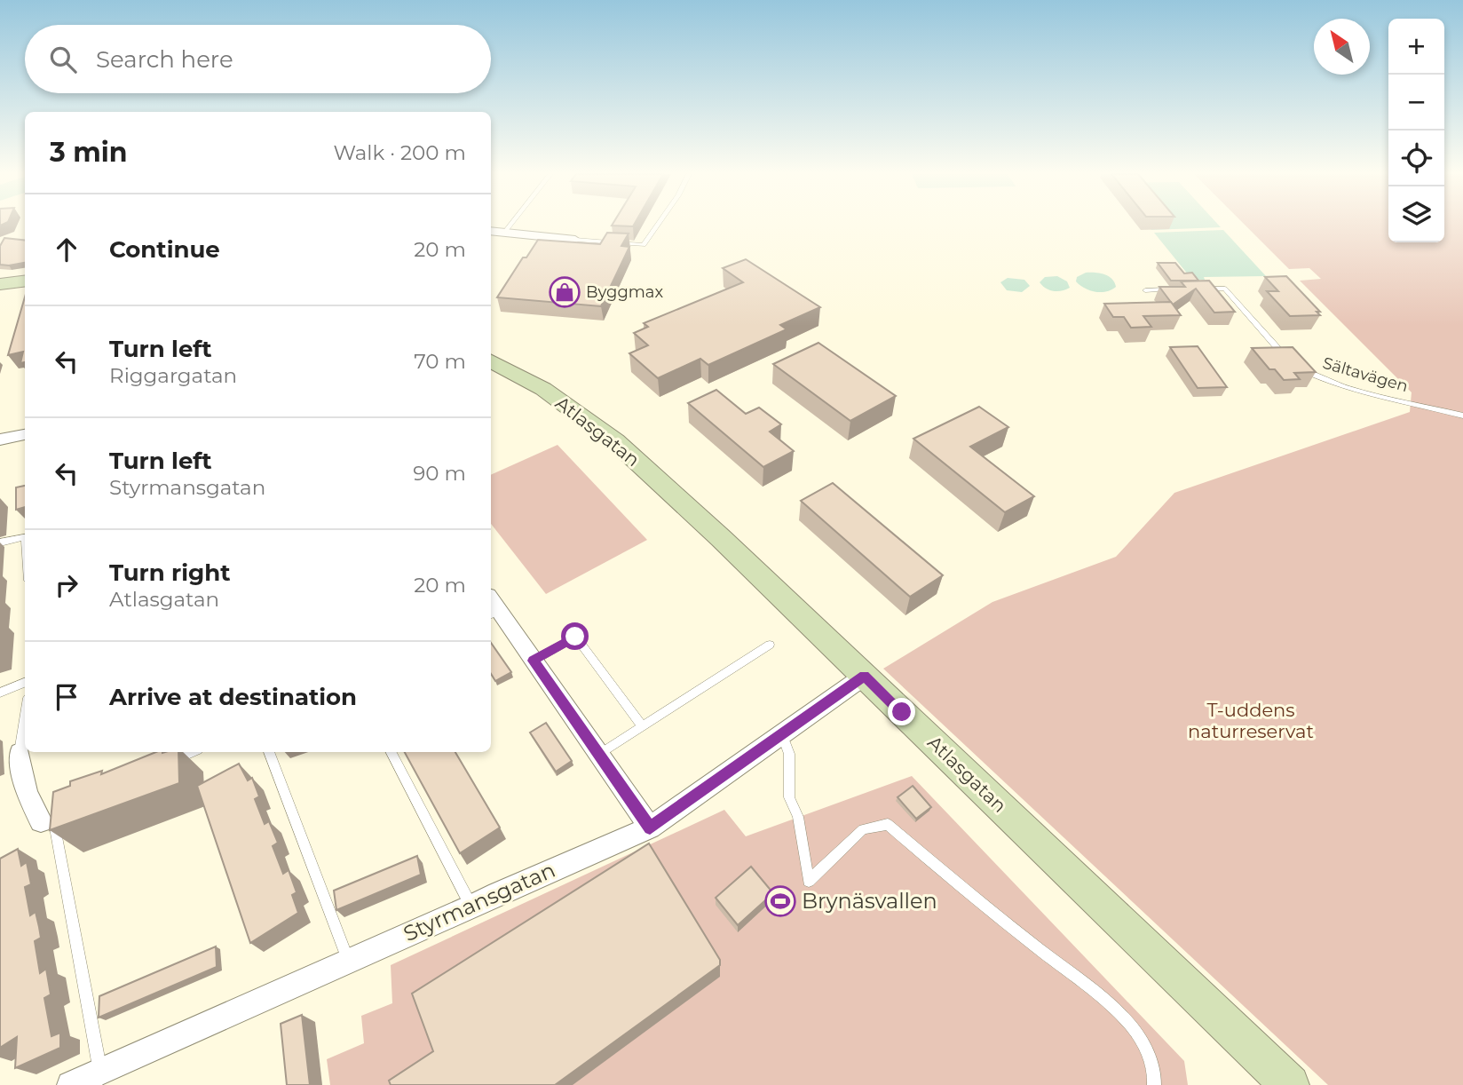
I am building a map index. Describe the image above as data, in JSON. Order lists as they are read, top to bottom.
{
  "streets": {
    "street": ["Atlasgatan", "Styrmansgatan"],
    "lane": ["Sältavägen"]
  },
  "crossings": [
    ["Atlasgatan", "Styrmansgatan"]
  ],
  "parks": ["T-uddens naturreservat"],
  "places": {
    "shop": ["Byggmax"],
    "sports": ["Brynäsvallen"]
  },
  "north": "top left",
  "page": {
    "map_buttons": ["+", "−"],
    "search": "Search here",
    "heading": ["3 min", "Walk · 200 m"],
    "list": [
      ["Continue", "20 m"],
      ["Turn left", "Riggargatan", "70 m"],
      ["Turn left", "Styrmansgatan", "90 m"],
      ["Turn right", "Atlasgatan", "20 m"],
      "Arrive at destination"
    ]
  }
}
